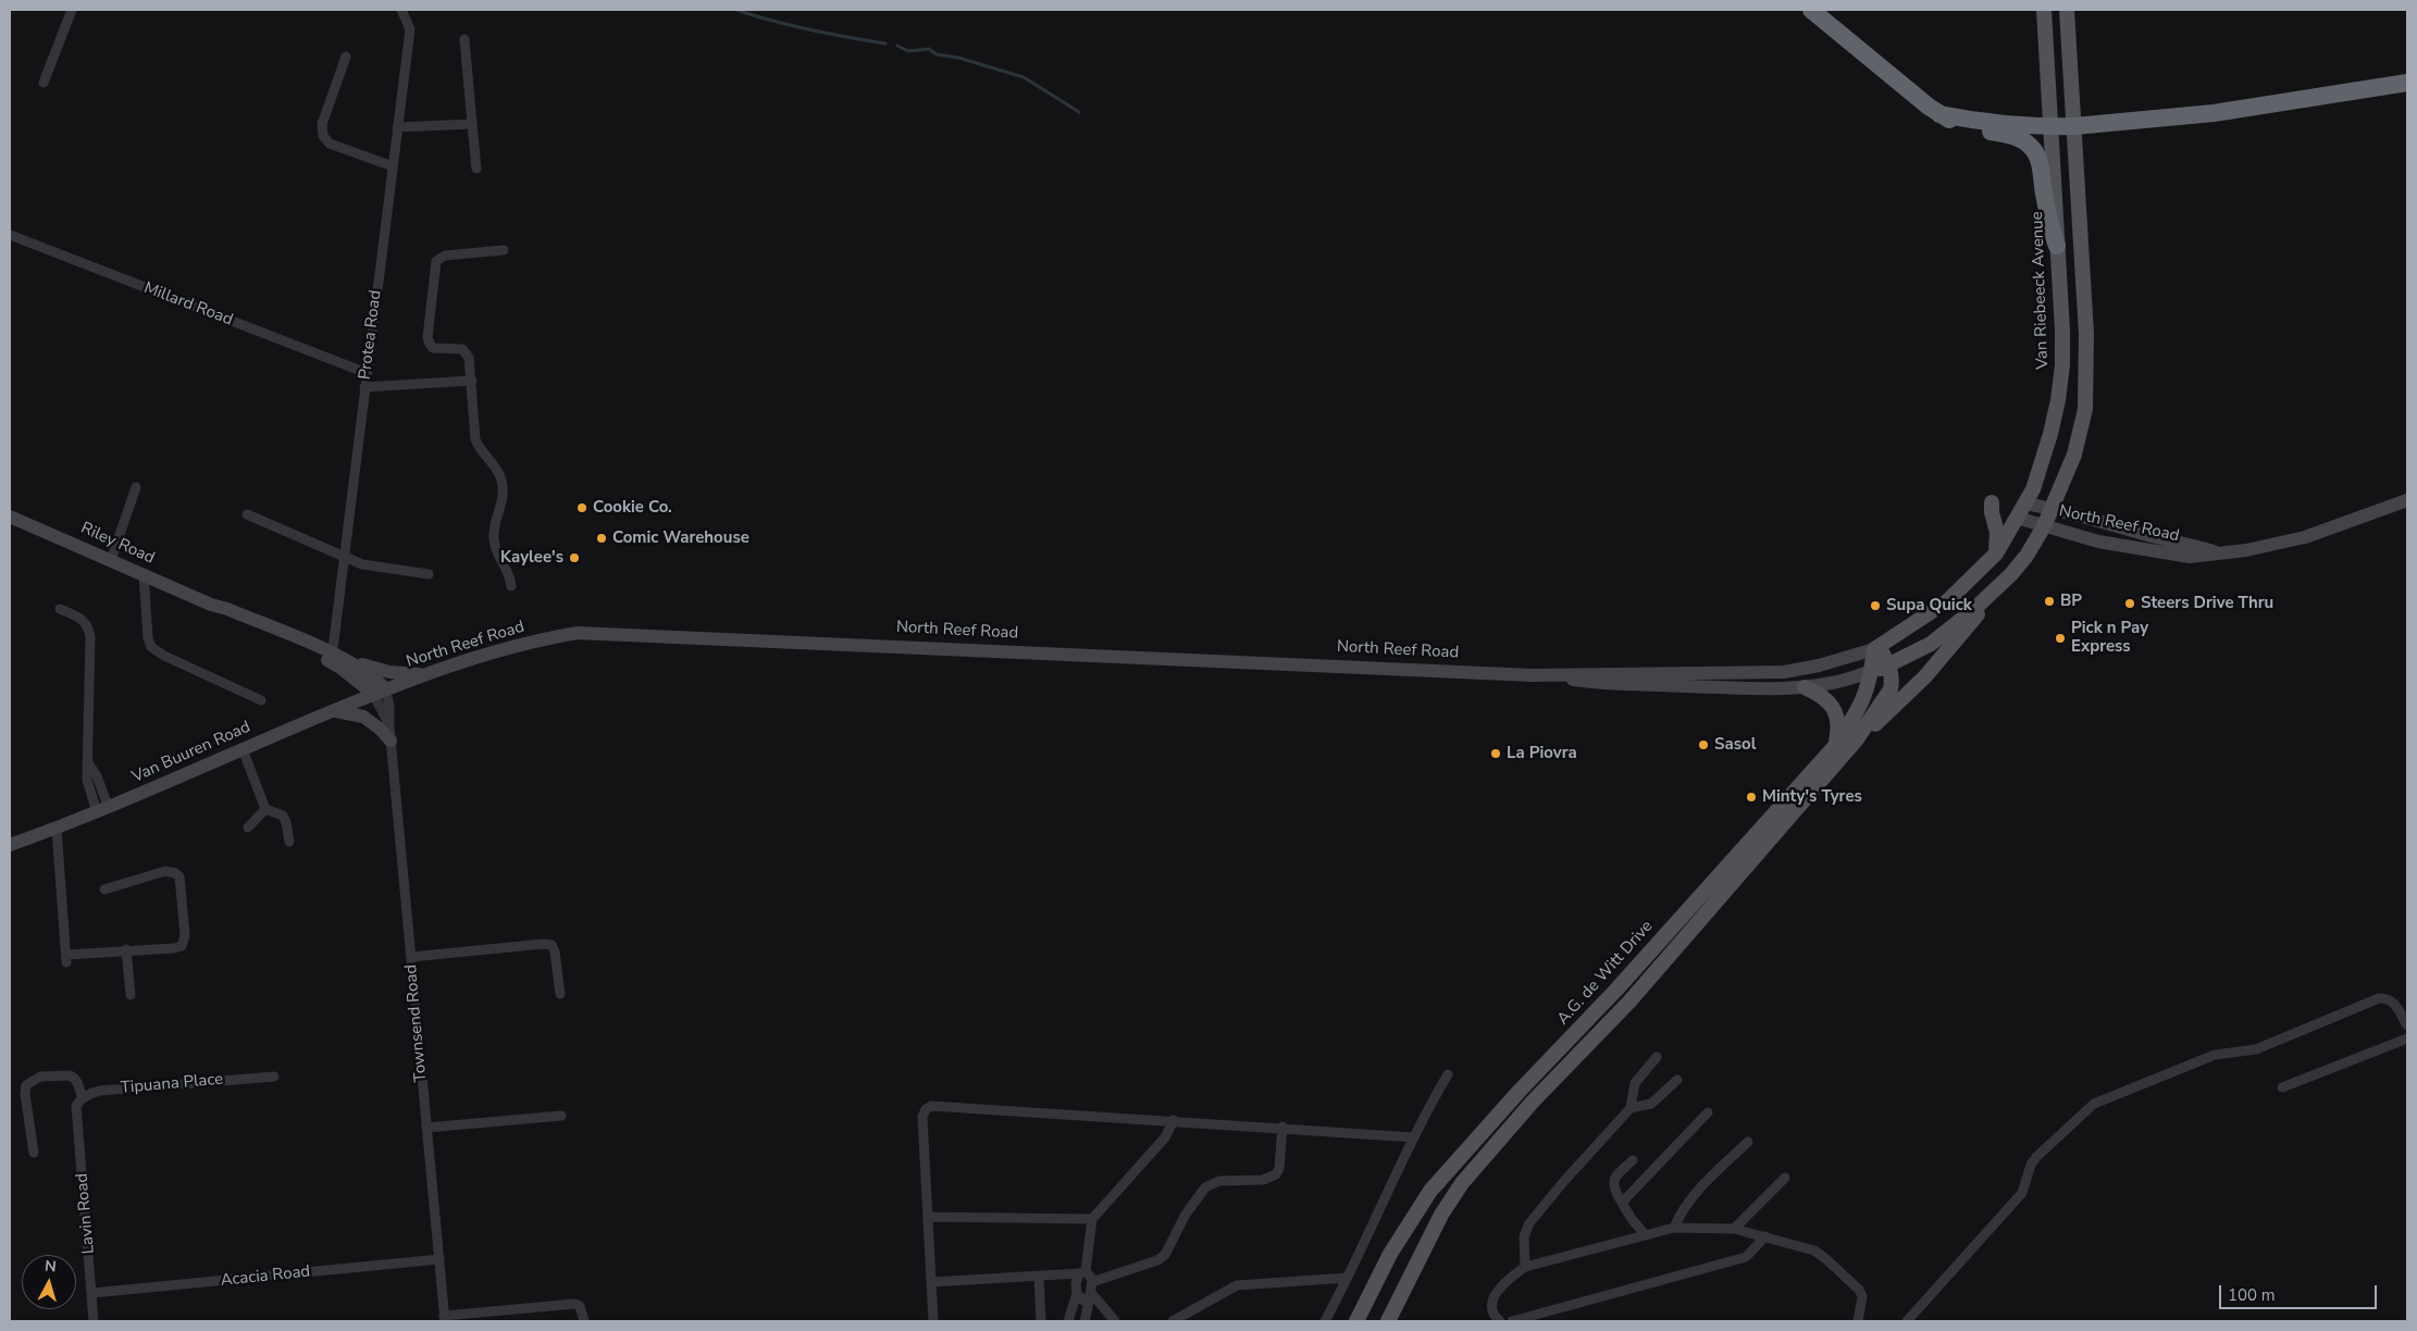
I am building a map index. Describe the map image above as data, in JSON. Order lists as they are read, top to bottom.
{
  "streets": {
    "main road": [
      "Van Riebeeck Avenue",
      "North Reef Road",
      "Riley Road",
      "Van Buuren Road",
      "A.G. de Witt Drive"
    ],
    "street": [
      "Millard Road",
      "Protea Road",
      "Townsend Road",
      "Tipuana Place",
      "Lavin Road",
      "Acacia Road"
    ]
  },
  "crossings": [
    ["Van Riebeeck Avenue", "North Reef Road"],
    ["Van Riebeeck Avenue", "A.G. de Witt Drive"],
    ["Millard Road", "Protea Road"],
    ["Protea Road", "Riley Road"],
    ["North Reef Road", "Riley Road"],
    ["North Reef Road", "Van Buuren Road"],
    ["North Reef Road", "A.G. de Witt Drive"],
    ["North Reef Road", "Townsend Road"],
    ["Riley Road", "Van Buuren Road"],
    ["Riley Road", "Townsend Road"],
    ["Van Buuren Road", "Townsend Road"],
    ["Townsend Road", "Acacia Road"],
    ["Tipuana Place", "Lavin Road"],
    ["Lavin Road", "Acacia Road"]
  ],
  "places": [
    "Cookie Co.",
    "Comic Warehouse",
    "Kaylee's",
    "BP",
    "Steers Drive Thru",
    "Supa Quick",
    "Pick n Pay Express",
    "Sasol",
    "La Piovra",
    "Minty's Tyres"
  ],
  "scale_bar": "100 m",
  "north": "top"
}
